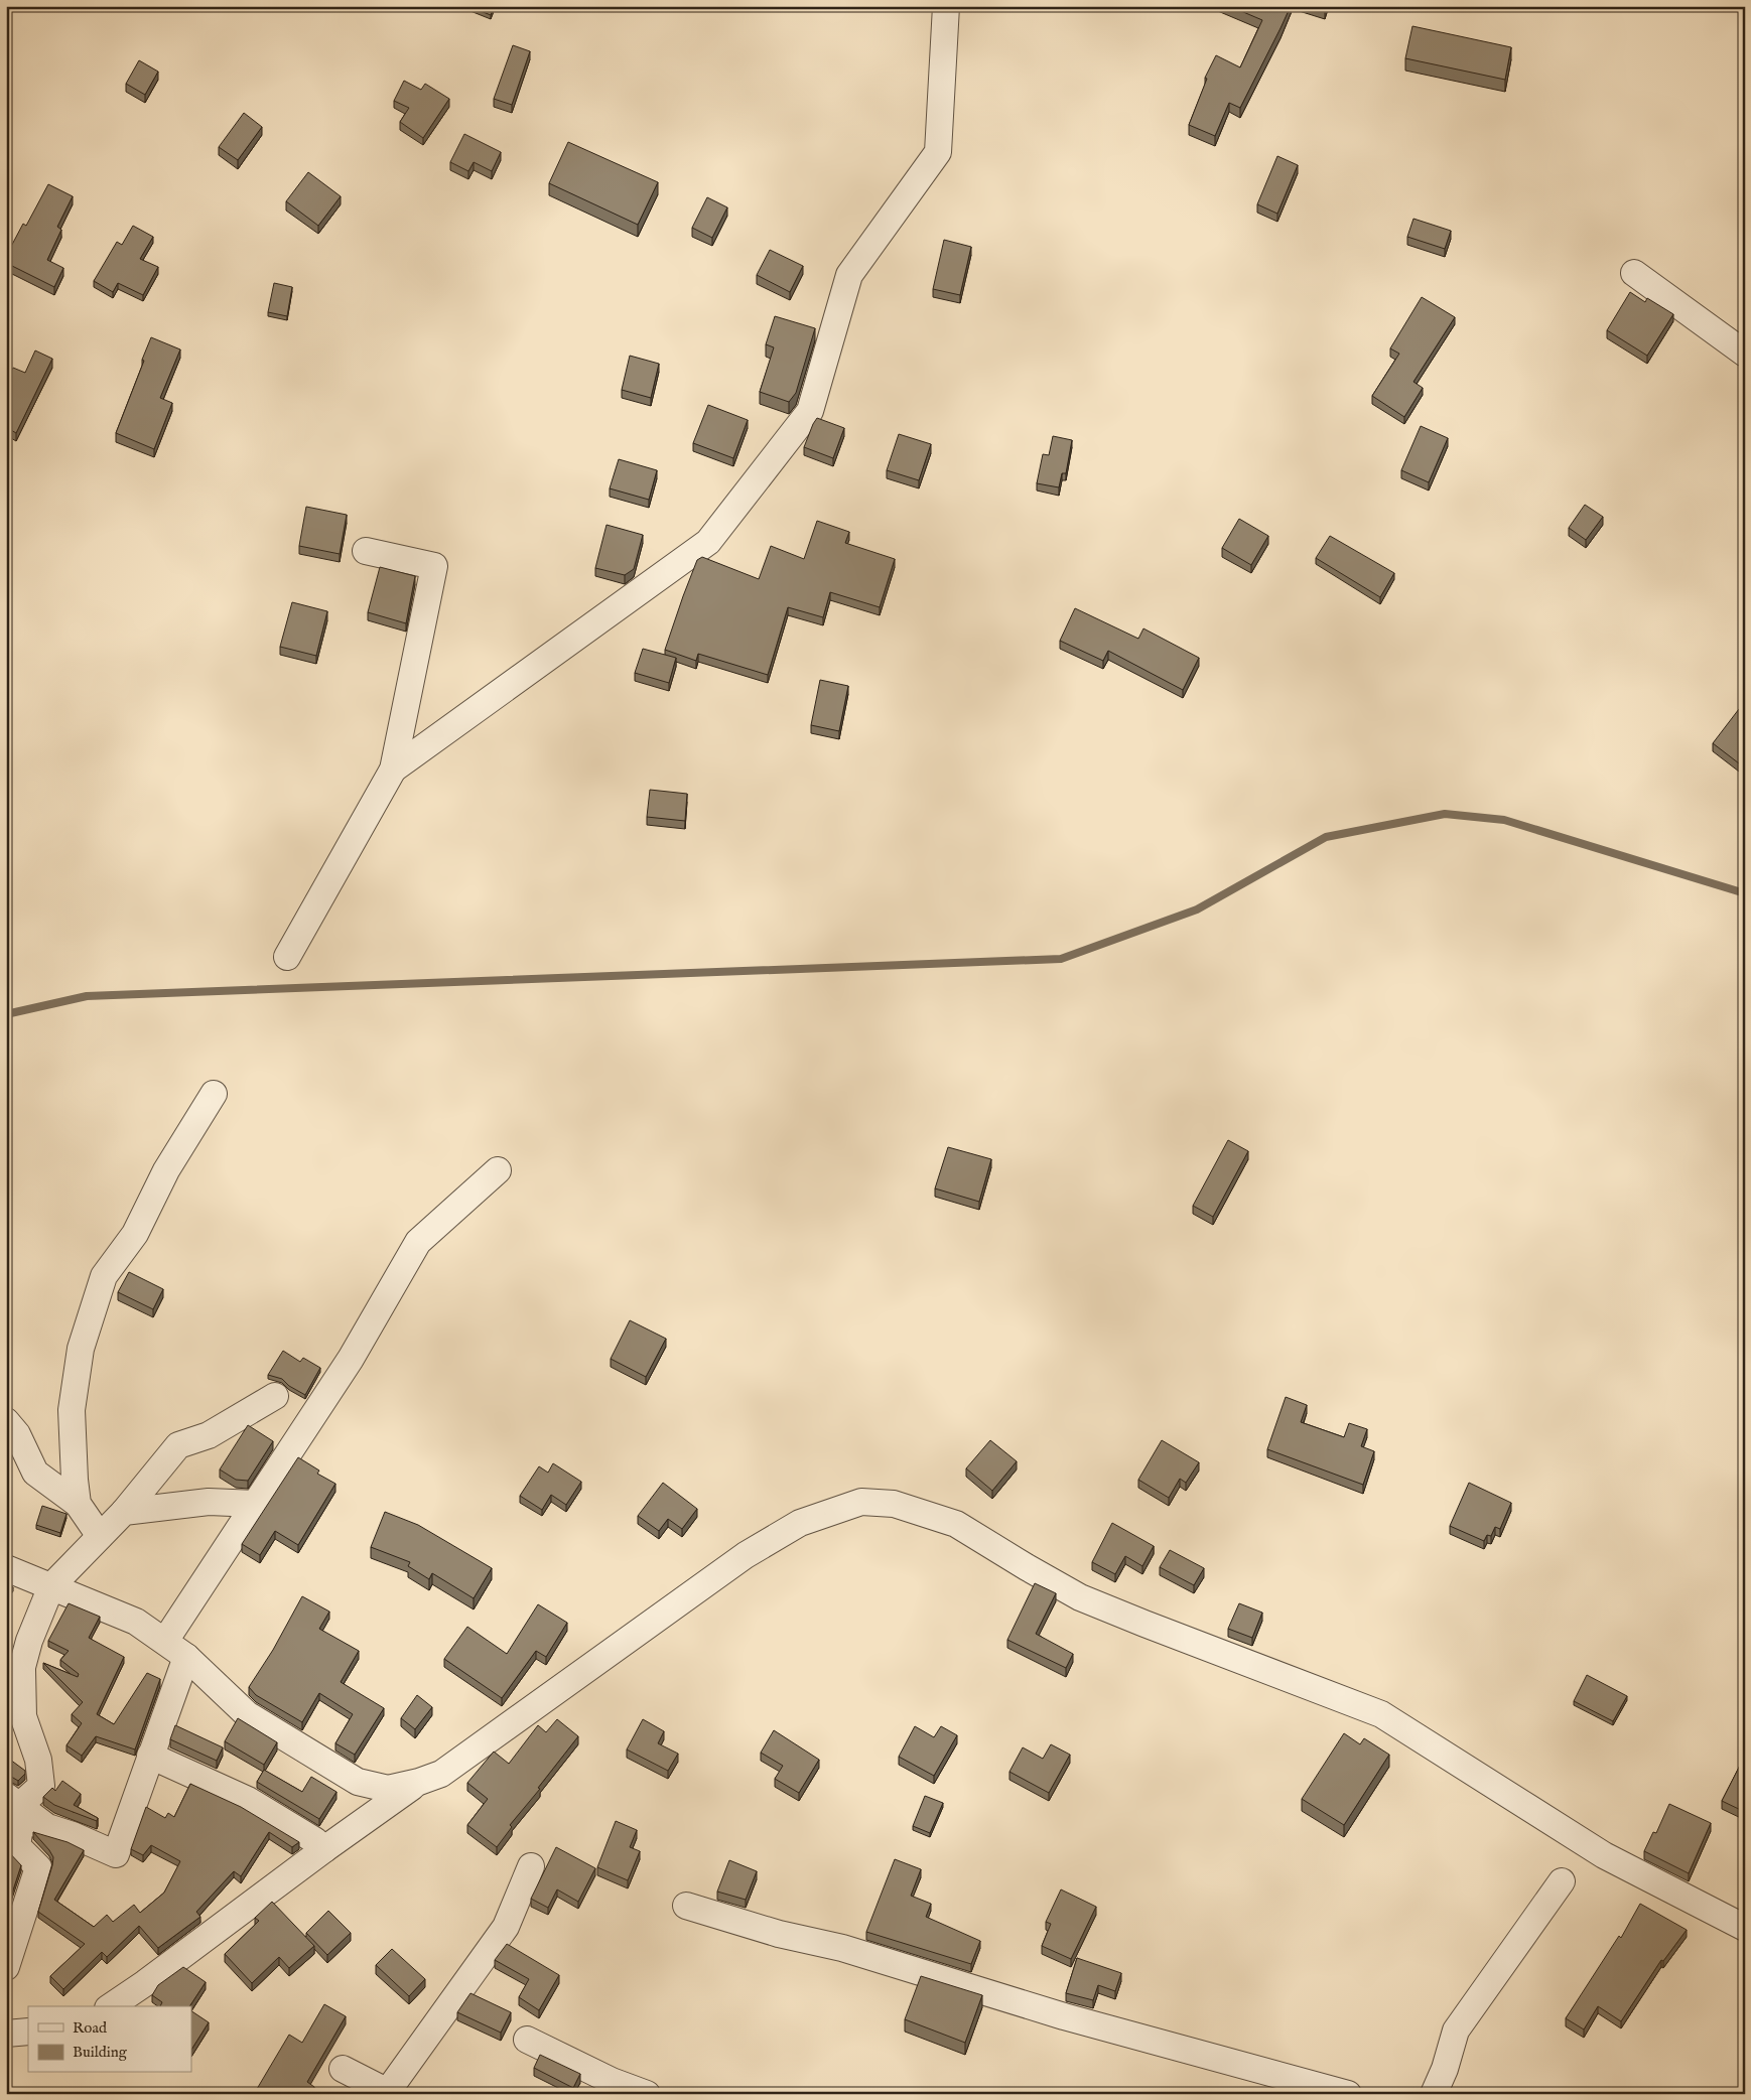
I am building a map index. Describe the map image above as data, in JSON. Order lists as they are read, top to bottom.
{
  "legend": ["Road", "Building"]
}
